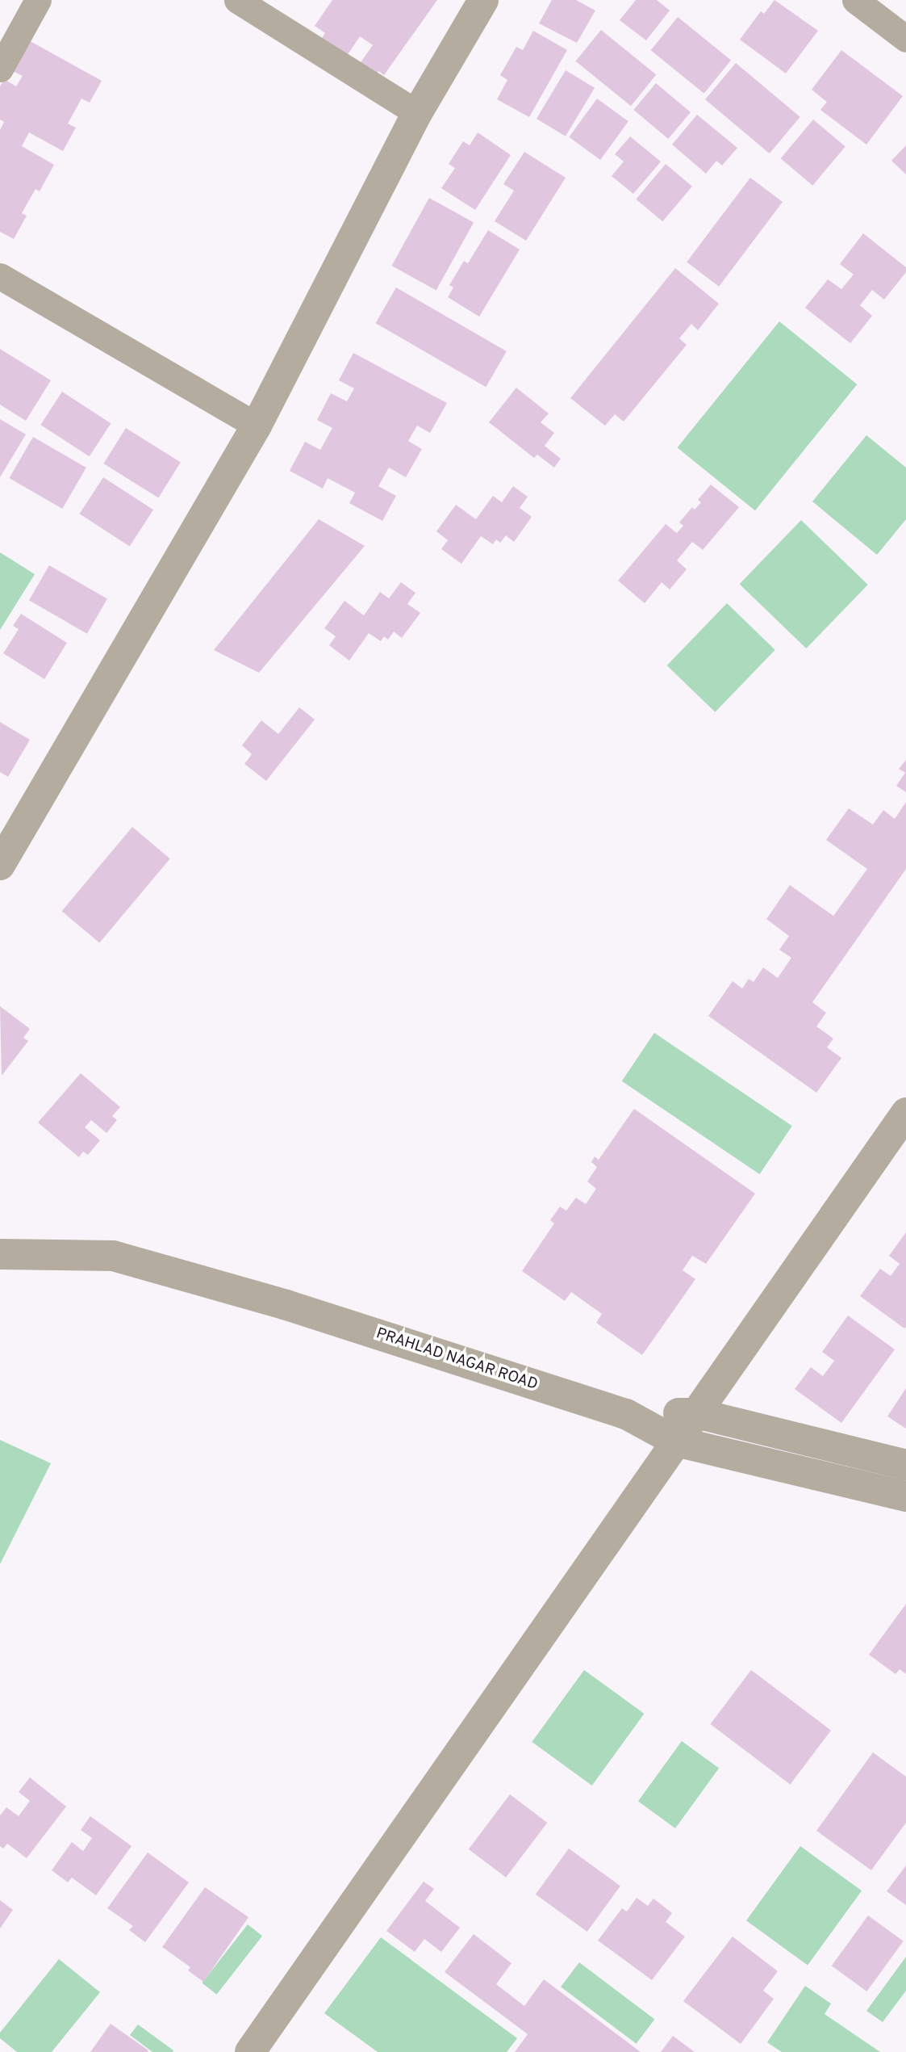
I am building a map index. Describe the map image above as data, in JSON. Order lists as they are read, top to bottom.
{
  "streets": {
    "street": ["PRAHLAD NAGAR ROAD"]
  }
}
